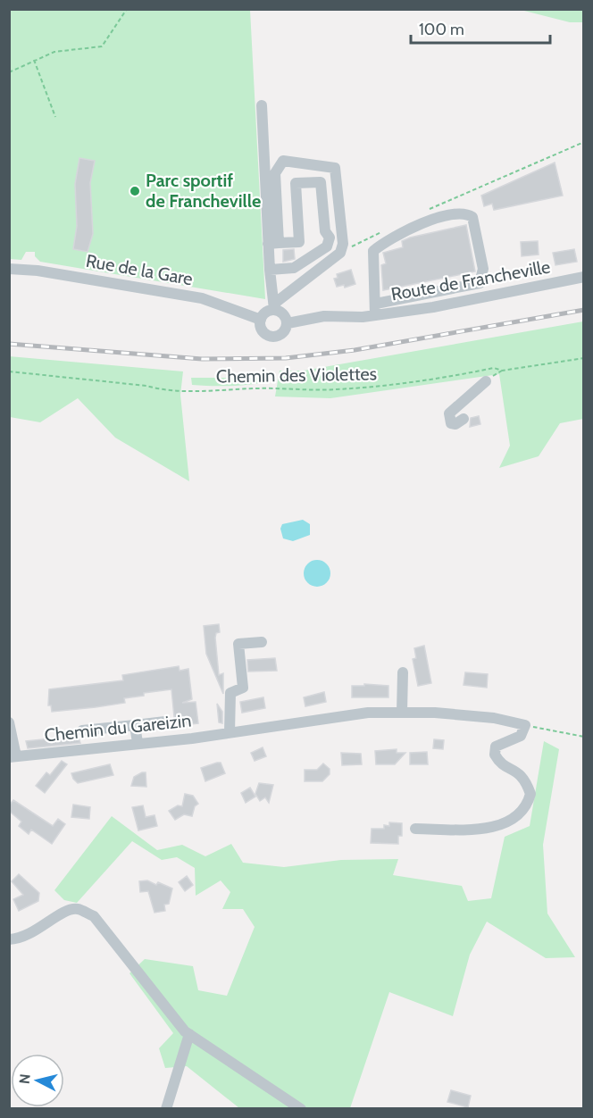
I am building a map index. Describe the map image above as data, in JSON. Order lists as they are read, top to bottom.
{
  "streets": {
    "street": ["Rue de la Gare", "Route de Francheville", "Chemin du Gareizin"],
    "path": ["Chemin des Violettes"]
  },
  "crossings": [
    ["Rue de la Gare", "Route de Francheville"]
  ],
  "places": ["Parc sportif de Francheville"],
  "scale_bar": "100 m",
  "north": "left"
}
